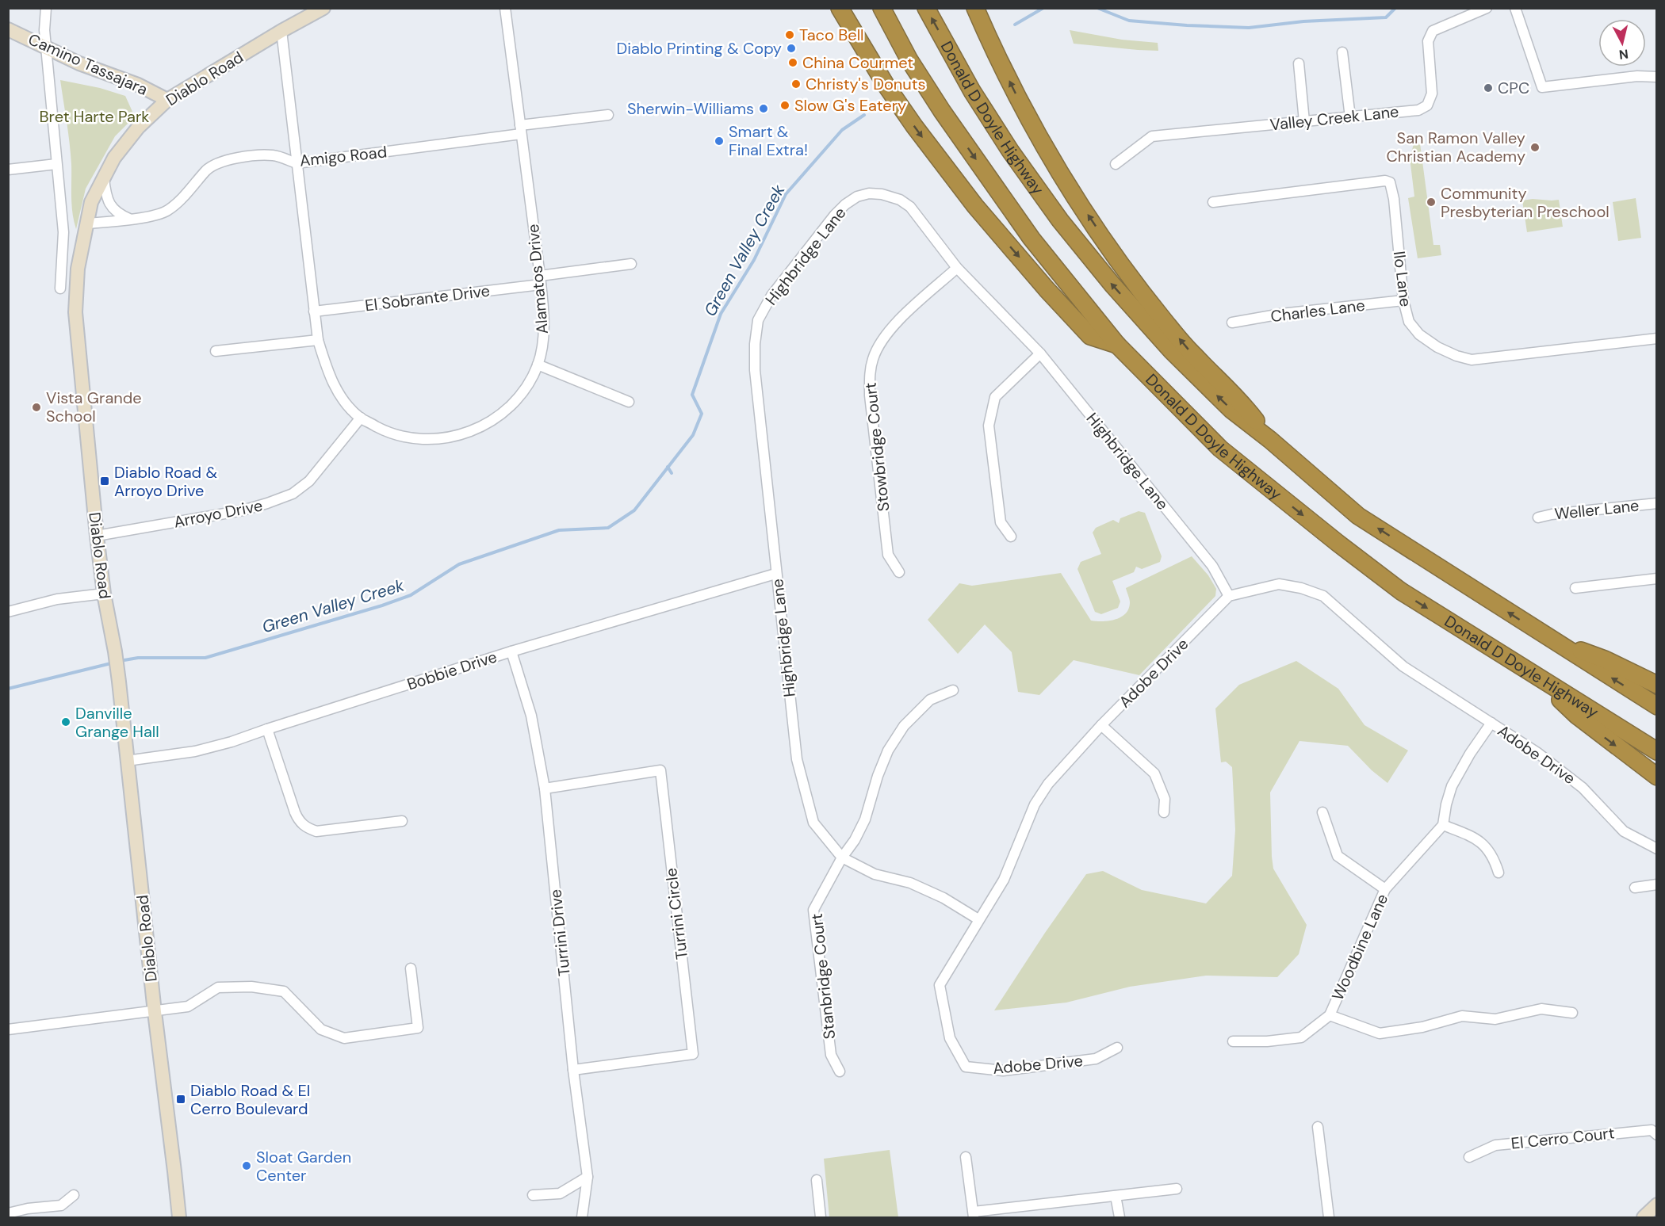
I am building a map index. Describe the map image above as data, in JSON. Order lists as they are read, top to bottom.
{
  "streets": {
    "highway": ["Donald D Doyle Highway"],
    "street": [
      "Camino Tassajara",
      "Diablo Road",
      "Valley Creek Lane",
      "Amigo Road",
      "Highbridge Lane",
      "Alamatos Drive",
      "Ilo Lane",
      "El Sobrante Drive",
      "Charles Lane",
      "Stowbridge Court",
      "Weller Lane",
      "Arroyo Drive",
      "Bobbie Drive",
      "Adobe Drive",
      "Turrini Circle",
      "Turrini Drive",
      "Woodbine Lane",
      "Stanbridge Court",
      "El Cerro Court"
    ]
  },
  "crossings": [
    ["Camino Tassajara", "Diablo Road"],
    ["Diablo Road", "Amigo Road"],
    ["Diablo Road", "Alamatos Drive"],
    ["Diablo Road", "Arroyo Drive"],
    ["Diablo Road", "Bobbie Drive"],
    ["Amigo Road", "Alamatos Drive"],
    ["Highbridge Lane", "Stowbridge Court"],
    ["Highbridge Lane", "Bobbie Drive"],
    ["Highbridge Lane", "Adobe Drive"],
    ["Highbridge Lane", "Stanbridge Court"],
    ["Alamatos Drive", "El Sobrante Drive"],
    ["Alamatos Drive", "Arroyo Drive"],
    ["Ilo Lane", "Charles Lane"],
    ["Bobbie Drive", "Turrini Drive"],
    ["Turrini Circle", "Turrini Drive"]
  ],
  "water": ["Green Valley Creek"],
  "parks": ["Bret Harte Park"],
  "places": {
    "other": [
      "Taco Bell",
      "Diablo Printing & Copy",
      "China Courmet",
      "Christy's Donuts",
      "CPC",
      "Slow G's Eatery",
      "Sherwin-Williams",
      "Smart & Final Extra!",
      "San Ramon Valley Christian Academy",
      "Community Presbyterian Preschool",
      "Vista Grande School",
      "Danville Grange Hall",
      "Sloat Garden Center"
    ],
    "transit": ["Diablo Road & Arroyo Drive", "Diablo Road & El Cerro Boulevard"]
  },
  "north": "bottom"
}
